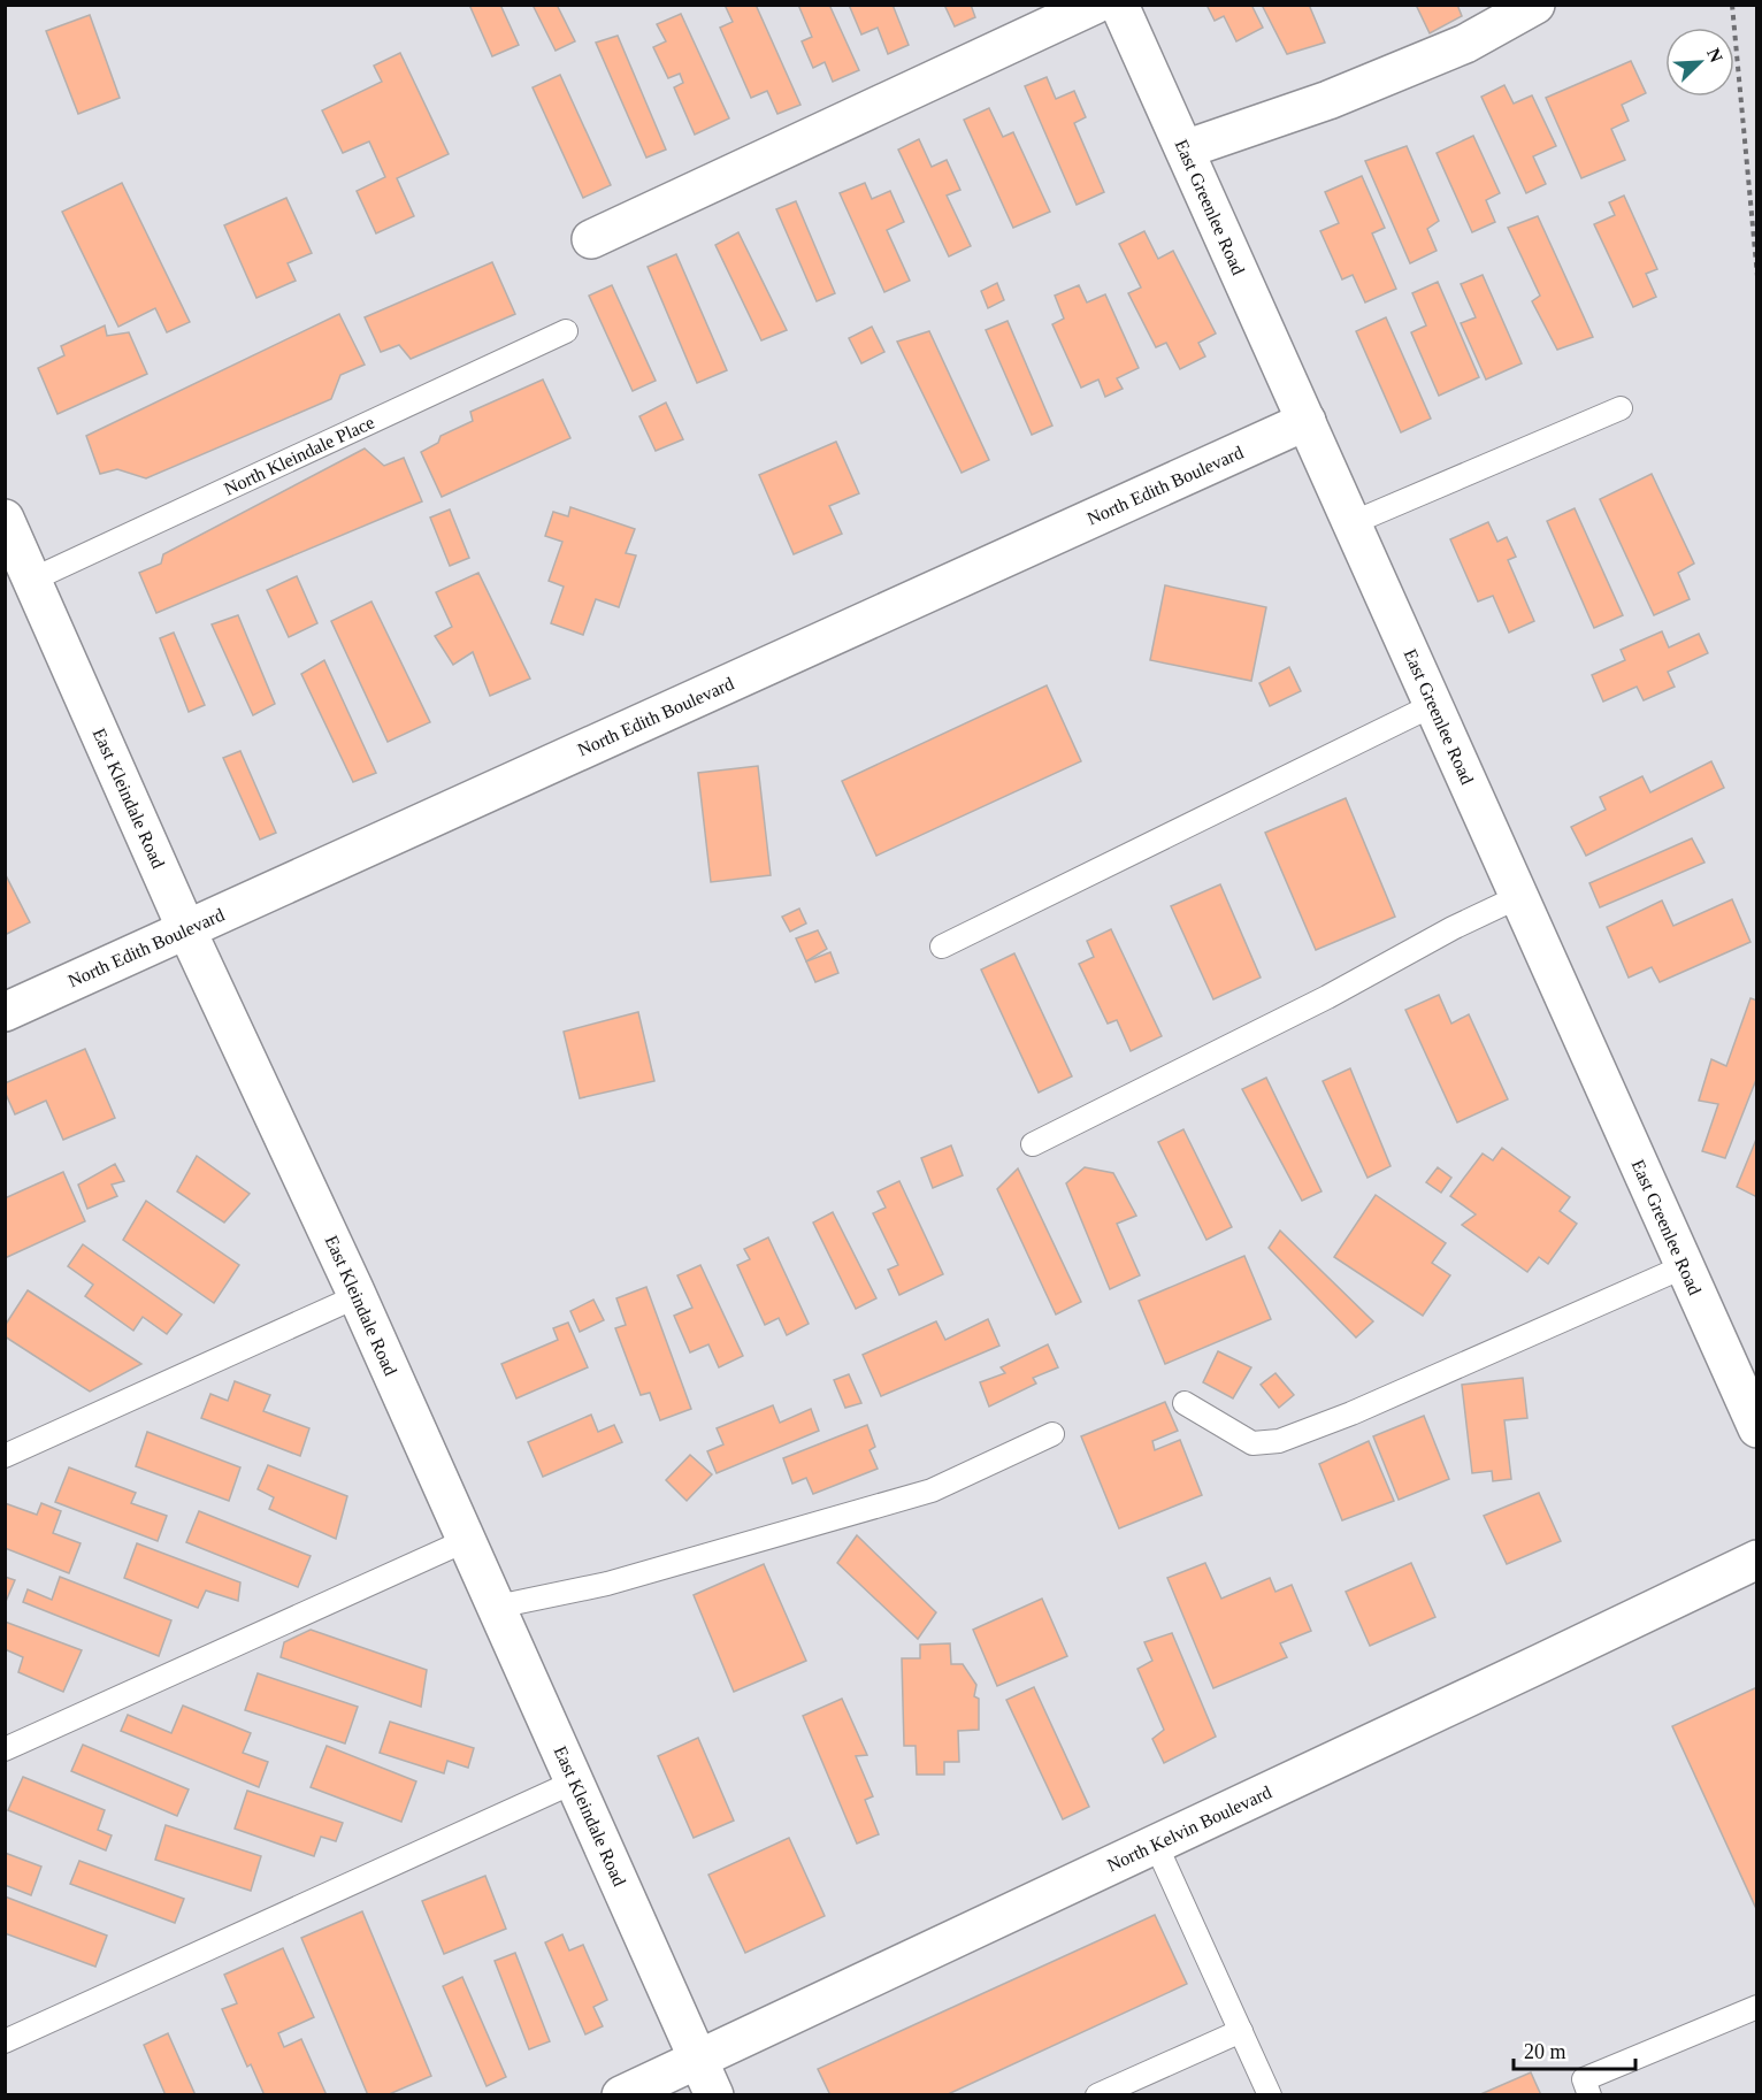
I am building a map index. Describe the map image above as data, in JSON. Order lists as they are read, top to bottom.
{
  "streets": {
    "street": [
      "East Greenlee Road",
      "North Edith Boulevard",
      "East Kleindale Road",
      "North Kelvin Boulevard"
    ],
    "lane": ["North Kleindale Place"]
  },
  "crossings": [
    ["East Greenlee Road", "North Edith Boulevard"],
    ["North Kleindale Place", "East Kleindale Road"],
    ["North Edith Boulevard", "East Kleindale Road"],
    ["East Kleindale Road", "North Kelvin Boulevard"]
  ],
  "scale_bar": "20 m",
  "north": "top right"
}
